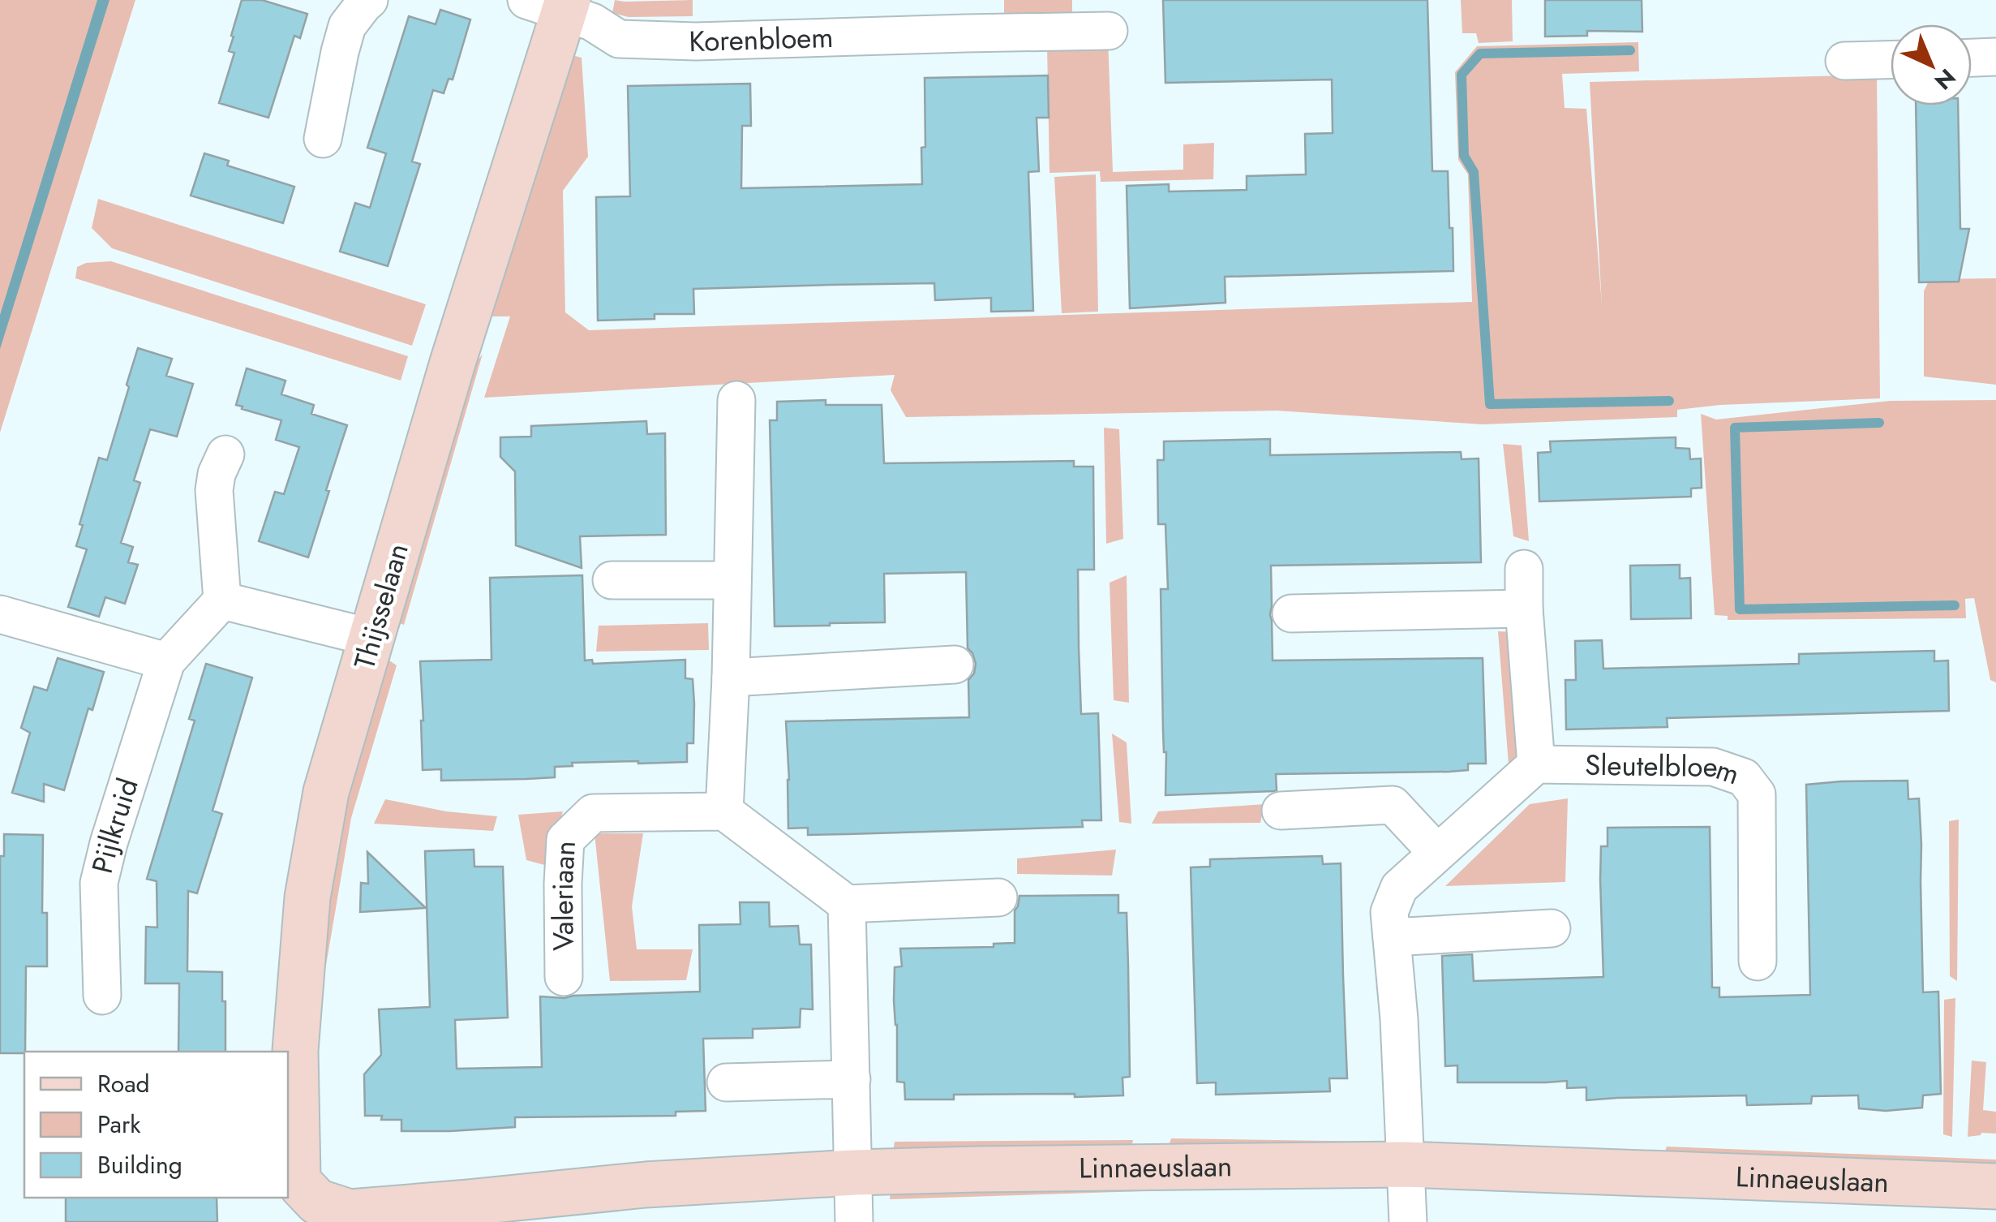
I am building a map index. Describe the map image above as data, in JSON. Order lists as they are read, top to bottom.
{
  "streets": {
    "street": [
      "Korenbloem",
      "Thijsselaan",
      "Sleutelbloem",
      "Pijlkruid",
      "Valeriaan",
      "Linnaeuslaan"
    ]
  },
  "crossings": [
    ["Korenbloem", "Thijsselaan"],
    ["Thijsselaan", "Linnaeuslaan"]
  ],
  "legend": ["Road", "Park", "Building"],
  "north": "bottom right"
}
